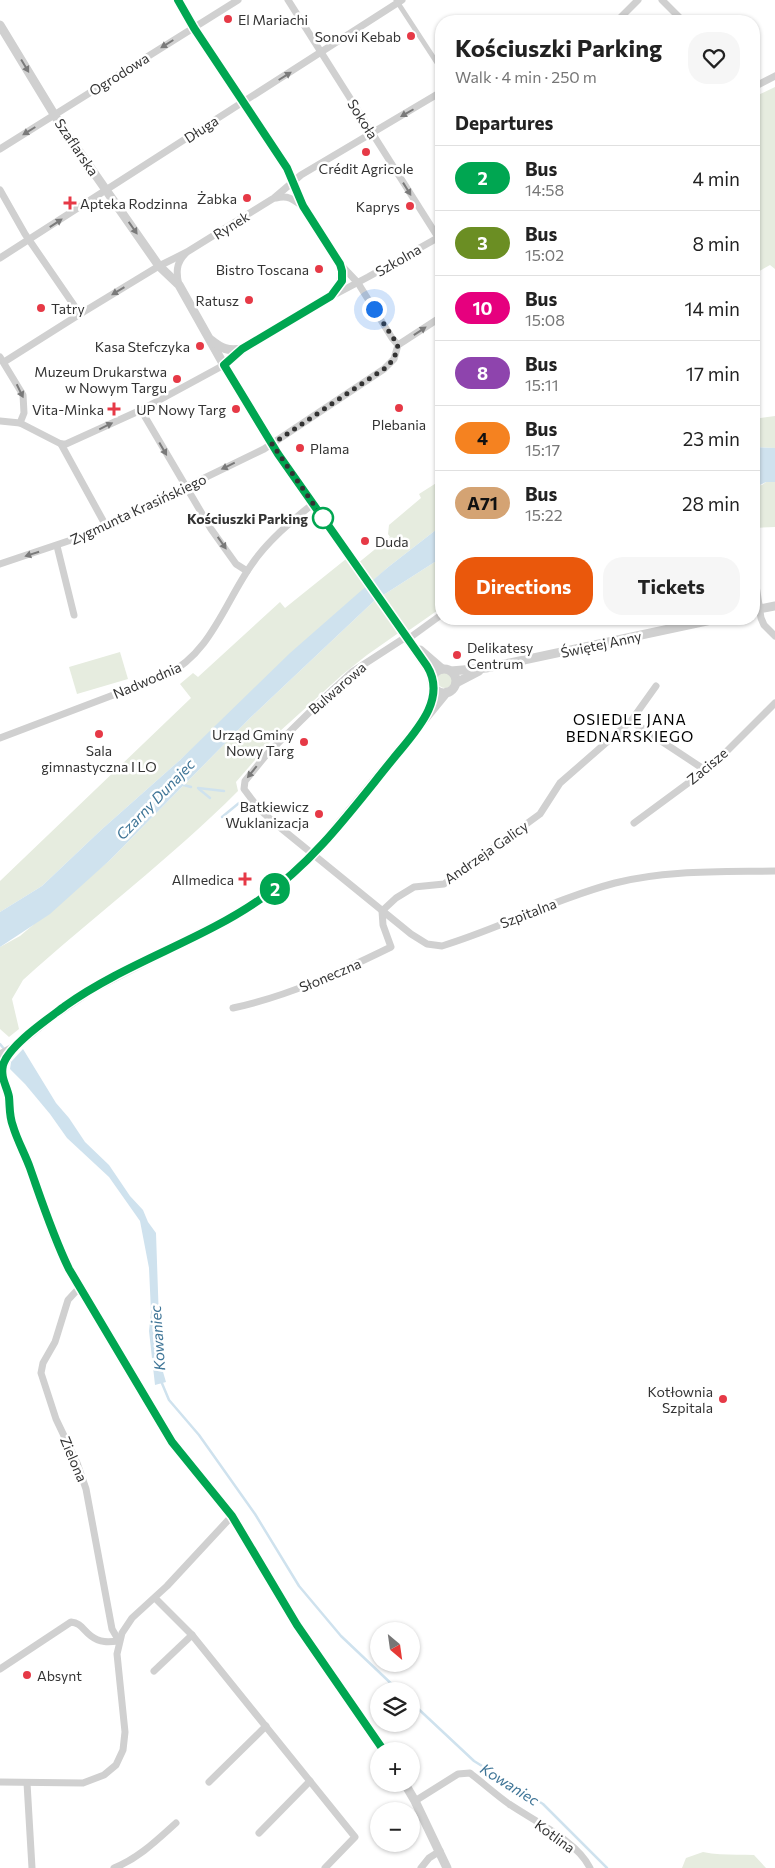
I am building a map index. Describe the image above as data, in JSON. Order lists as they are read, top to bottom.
{
  "streets": {
    "street": [
      "Ogrodowa",
      "Sokoła",
      "Długa",
      "Szaflarska",
      "Rynek",
      "Szkolna",
      "Zygmunta Krasińskiego",
      "Świętej Anny",
      "Nadwodnia",
      "Bulwarowa",
      "Zacisze",
      "Andrzeja Galicy",
      "Szpitalna",
      "Słoneczna",
      "Zielona",
      "Kotlina"
    ]
  },
  "crossings": [
    ["Ogrodowa", "Szaflarska"],
    ["Sokoła", "Długa"],
    ["Sokoła", "Rynek"],
    ["Długa", "Szaflarska"],
    ["Szaflarska", "Rynek"],
    ["Bulwarowa", "Szpitalna"],
    ["Andrzeja Galicy", "Szpitalna"],
    ["Andrzeja Galicy", "Słoneczna"],
    ["Szpitalna", "Słoneczna"]
  ],
  "one_way": [
    "Ogrodowa",
    "Sokoła",
    "Długa",
    "Szaflarska"
  ],
  "districts": ["OSIEDLE JANA BEDNARSKIEGO"],
  "water": ["Czarny Dunajec", "Kowaniec"],
  "places": {
    "other": [
      "El Mariachi",
      "Sonovi Kebab",
      "Crédit Agricole",
      "Żabka",
      "Kaprys",
      "Bistro Toscana",
      "Ratusz",
      "Tatry",
      "Kasa Stefczyka",
      "Muzeum Drukarstwa w Nowym Targu",
      "Plebania",
      "UP Nowy Targ",
      "Plama",
      "Kościuszki Parking",
      "Duda",
      "Delikatesy Centrum",
      "Sala gimnastyczna I LO",
      "Urząd Gminy Nowy Targ",
      "Batkiewicz Wuklanizacja",
      "Kotłownia Szpitala",
      "Absynt"
    ],
    "health": ["Apteka Rodzinna", "Vita-Minka", "Allmedica"]
  },
  "lines": ["bus line 2"],
  "north": "bottom right",
  "page": {
    "on_map": "2",
    "heading": [
      ["Kościuszki Parking", "Walk · 4 min · 250 m"],
      "Departures"
    ],
    "list": [
      {
        "mark": "2",
        "name": "Bus",
        "note": "14:58",
        "value": "4 min"
      },
      {
        "mark": "3",
        "name": "Bus",
        "note": "15:02",
        "value": "8 min"
      },
      {
        "mark": "10",
        "name": "Bus",
        "note": "15:08",
        "value": "14 min"
      },
      {
        "mark": "8",
        "name": "Bus",
        "note": "15:11",
        "value": "17 min"
      },
      {
        "mark": "4",
        "name": "Bus",
        "note": "15:17",
        "value": "23 min"
      },
      {
        "mark": "A71",
        "name": "Bus",
        "note": "15:22",
        "value": "28 min"
      }
    ],
    "buttons": ["Directions", "Tickets"],
    "map_buttons": ["+", "−"]
  }
}
